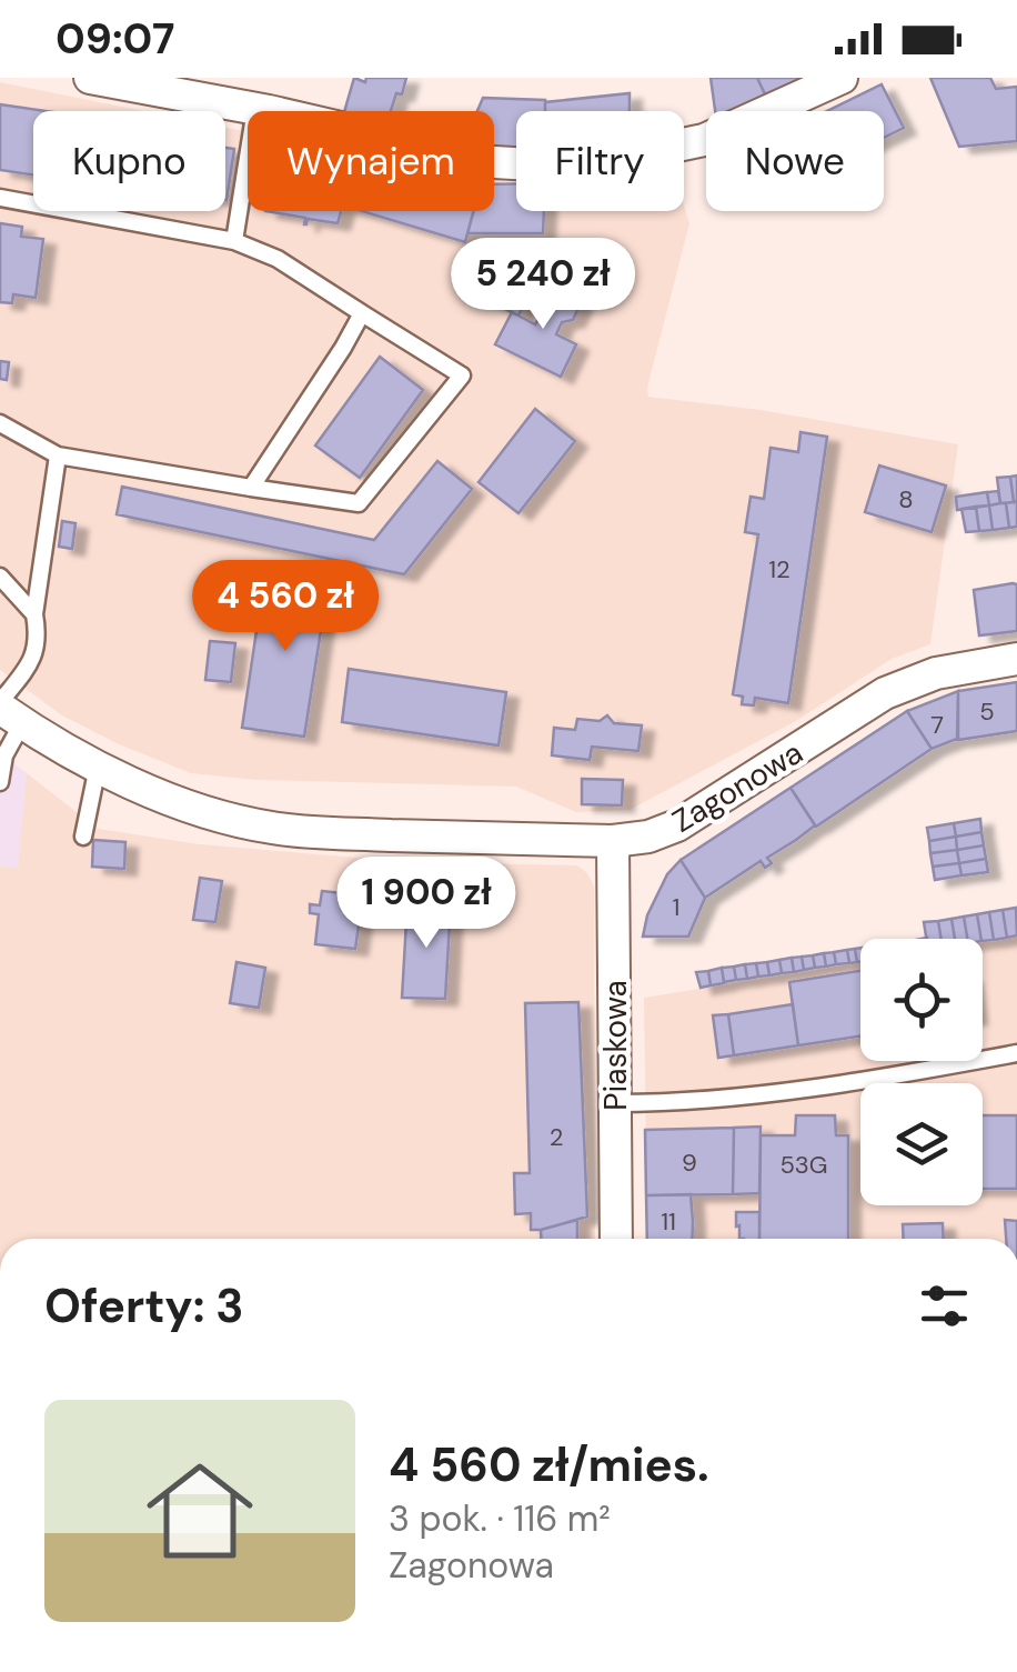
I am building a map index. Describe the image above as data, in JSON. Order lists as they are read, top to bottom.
{
  "streets": {
    "street": ["Zagonowa", "Piaskowa"]
  },
  "crossings": [
    ["Zagonowa", "Piaskowa"]
  ],
  "house_numbers": [
    "8",
    "12",
    "5",
    "7",
    "1",
    "2",
    "9",
    "53G",
    "11"
  ],
  "page": {
    "status": "09:07",
    "chip": [
      "Kupno",
      "Wynajem",
      "Filtry",
      "Nowe"
    ],
    "price": ["5 240 zł", "4 560 zł", "1 900 zł"],
    "heading": "Oferty: 3",
    "list": [
      {
        "name": "4 560 zł/mies.",
        "note": "3 pok. · 116 m² · Zagonowa"
      }
    ]
  }
}
